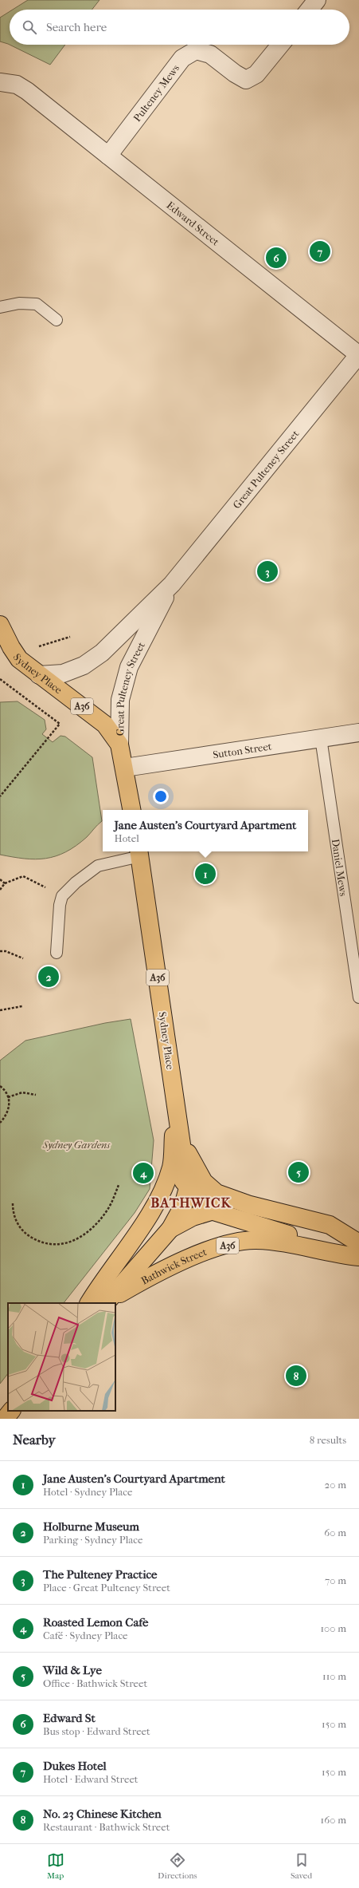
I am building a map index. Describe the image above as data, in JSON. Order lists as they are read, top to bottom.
{
  "streets": {
    "highway": ["Sydney Place", "A36", "Bathwick Street"],
    "street": [
      "Pulteney Mews",
      "Edward Street",
      "Great Pulteney Street",
      "Sutton Street"
    ],
    "lane": ["Daniel Mews"]
  },
  "crossings": [
    ["Pulteney Mews", "Edward Street"],
    ["Edward Street", "Great Pulteney Street"],
    ["Great Pulteney Street", "Sydney Place"],
    ["Sydney Place", "A36"],
    ["Sydney Place", "Sutton Street"],
    ["A36", "Bathwick Street"],
    ["Sutton Street", "Daniel Mews"]
  ],
  "districts": ["BATHWICK"],
  "parks": ["Sydney Gardens"],
  "page": {
    "search": "Search here",
    "pins": [
      "7",
      "6",
      "3",
      "1",
      "2",
      "5",
      "4",
      "8"
    ],
    "popup": ["Jane Austen's Courtyard Apartment", "Hotel"],
    "heading": ["Nearby", "8 results"],
    "list": [
      {
        "mark": "1",
        "name": "Jane Austen's Courtyard Apartment",
        "note": "Hotel · Sydney Place",
        "value": "20 m"
      },
      {
        "mark": "2",
        "name": "Holburne Museum",
        "note": "Parking · Sydney Place",
        "value": "60 m"
      },
      {
        "mark": "3",
        "name": "The Pulteney Practice",
        "note": "Place · Great Pulteney Street",
        "value": "70 m"
      },
      {
        "mark": "4",
        "name": "Roasted Lemon Cafe",
        "note": "Café · Sydney Place",
        "value": "100 m"
      },
      {
        "mark": "5",
        "name": "Wild & Lye",
        "note": "Office · Bathwick Street",
        "value": "110 m"
      },
      {
        "mark": "6",
        "name": "Edward St",
        "note": "Bus stop · Edward Street",
        "value": "150 m"
      },
      {
        "mark": "7",
        "name": "Dukes Hotel",
        "note": "Hotel · Edward Street",
        "value": "150 m"
      },
      {
        "mark": "8",
        "name": "No. 23 Chinese Kitchen",
        "note": "Restaurant · Bathwick Street",
        "value": "160 m"
      }
    ],
    "nav": ["Map", "Directions", "Saved"]
  }
}
